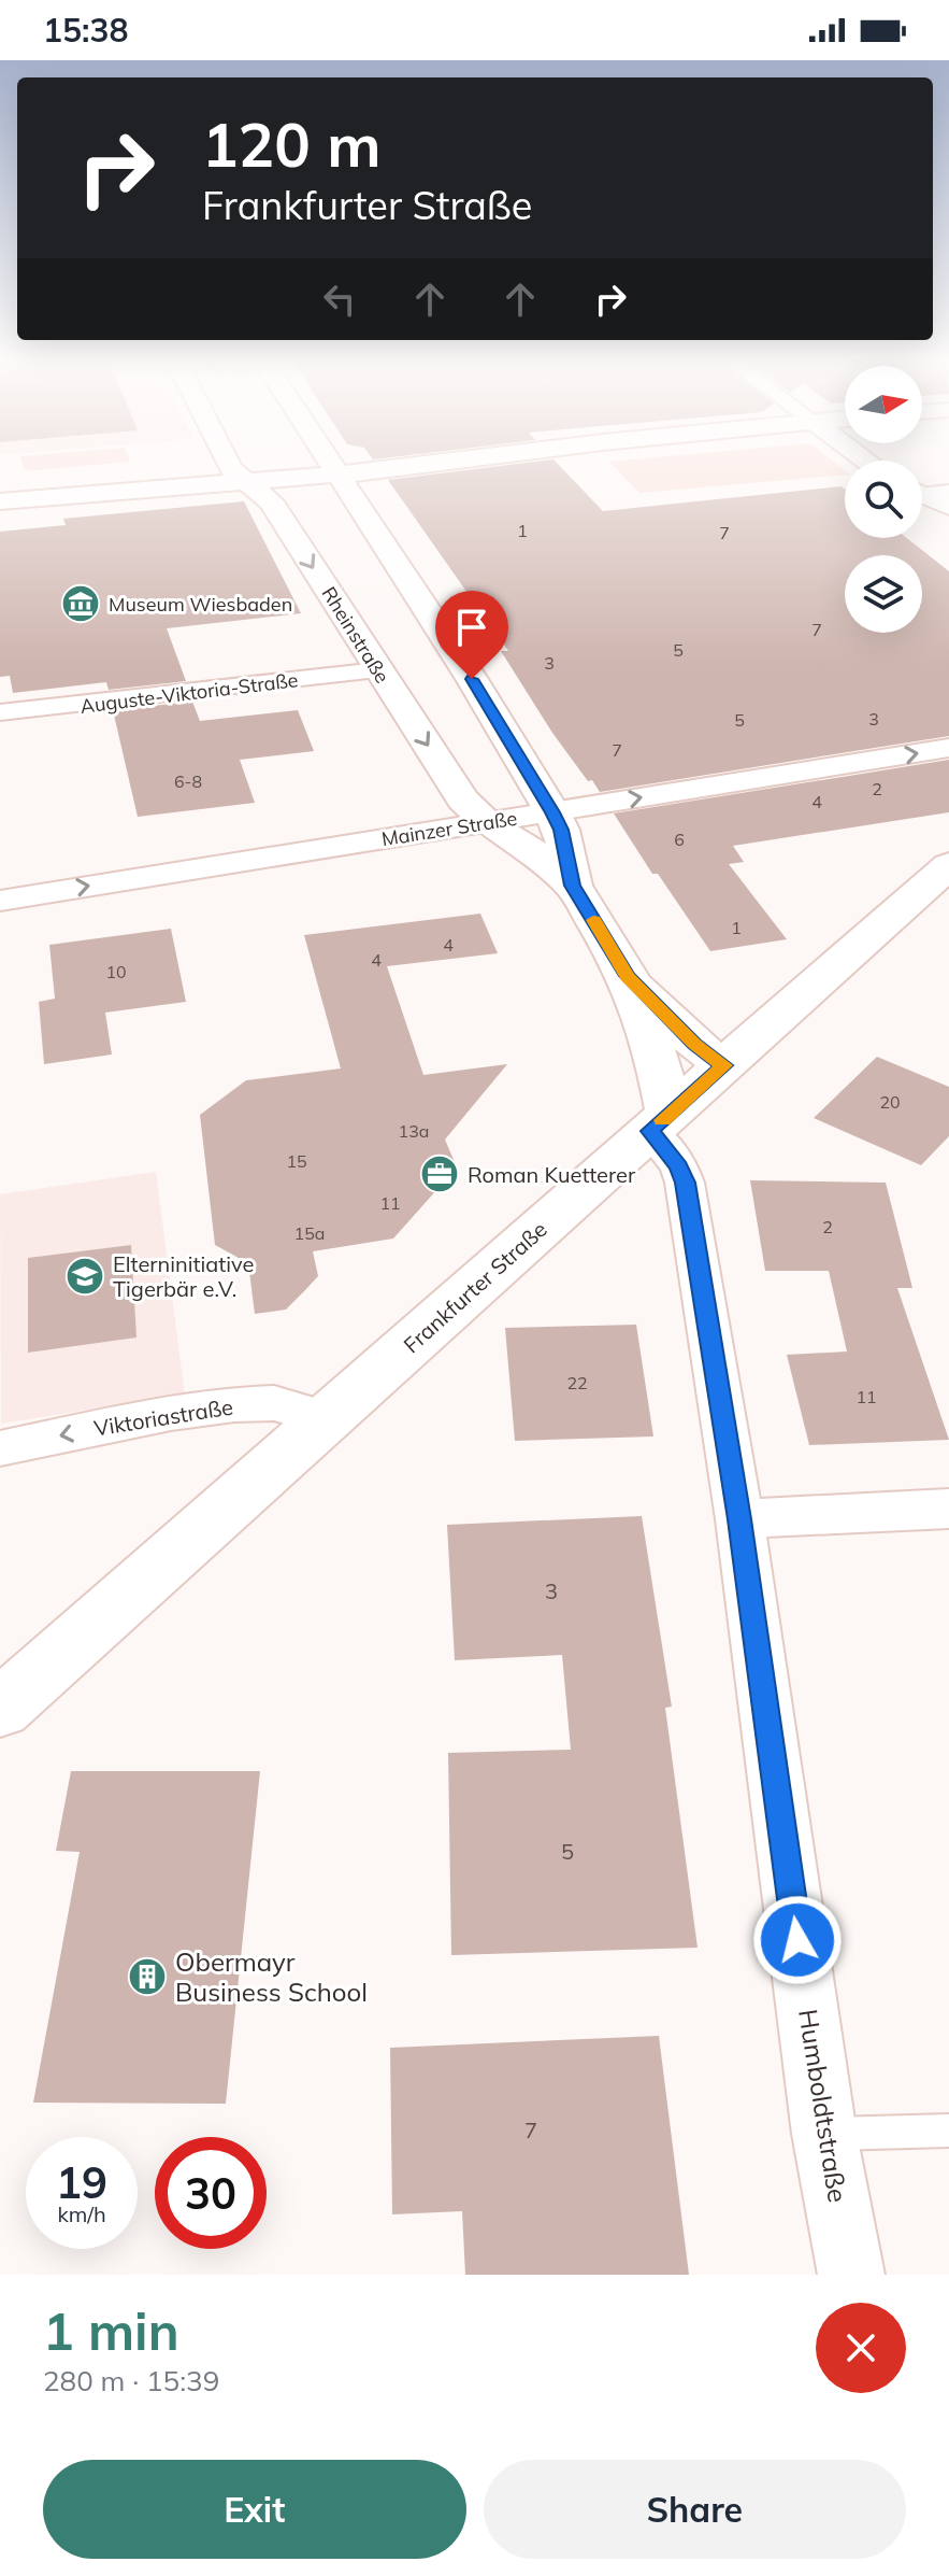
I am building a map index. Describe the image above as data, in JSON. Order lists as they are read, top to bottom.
{
  "streets": {
    "main road": ["Rheinstraße", "Frankfurter Straße"],
    "street": [
      "Auguste-Viktoria-Straße",
      "Mainzer Straße",
      "Viktoriastraße",
      "Humboldtstraße"
    ]
  },
  "crossings": [
    ["Rheinstraße", "Auguste-Viktoria-Straße"],
    ["Rheinstraße", "Mainzer Straße"],
    ["Frankfurter Straße", "Viktoriastraße"],
    ["Frankfurter Straße", "Humboldtstraße"]
  ],
  "one_way": ["Mainzer Straße", "Viktoriastraße"],
  "places": {
    "museum": ["Museum Wiesbaden"],
    "office": ["Roman Kuetterer"],
    "school or university": ["Elterninitiative Tigerbär e.V."],
    "building": ["Obermayr Business School"]
  },
  "house_numbers": [
    "1",
    "7",
    "7",
    "5",
    "3",
    "3",
    "5",
    "7",
    "6-8",
    "2",
    "4",
    "6",
    "1",
    "4",
    "4",
    "10",
    "20",
    "13a",
    "15",
    "11",
    "2",
    "15a",
    "22",
    "11",
    "3",
    "5",
    "7"
  ],
  "north": "right",
  "page": {
    "status": "15:38",
    "turn": ["120 m", "Frankfurter Straße"],
    "speed": "19 km/h",
    "limit": "30",
    "heading": ["1 min", "280 m · 15:39"],
    "buttons": ["Exit", "Share"]
  }
}
